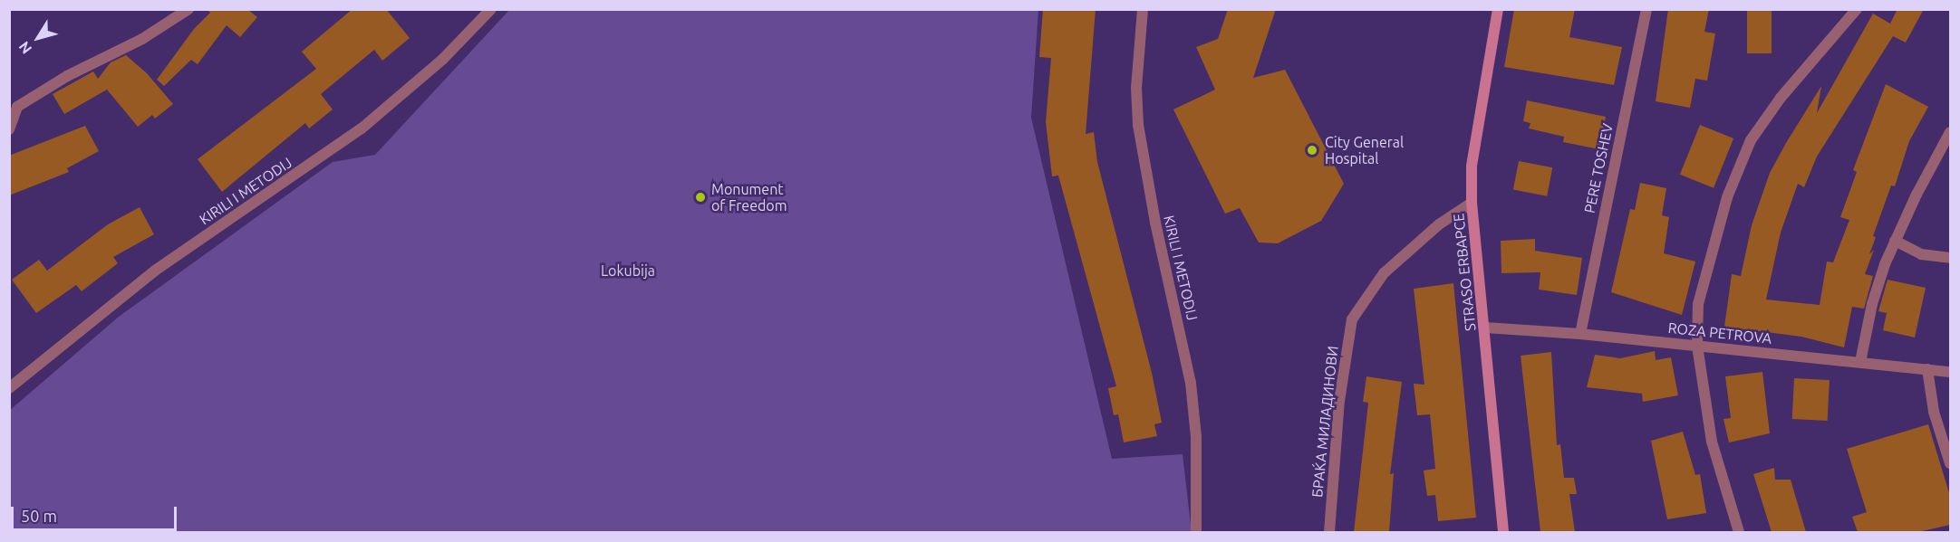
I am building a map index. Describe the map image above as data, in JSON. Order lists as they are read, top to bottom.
{
  "streets": {
    "main road": ["STRASO ERBAPCE"],
    "street": [
      "PERE TOSHEV",
      "KIRILI I METODIJ",
      "ROZA PETROVA",
      "БРАЌА МИЛАДИНОВИ"
    ]
  },
  "crossings": [
    ["PERE TOSHEV", "ROZA PETROVA"],
    ["STRASO ERBAPCE", "ROZA PETROVA"],
    ["STRASO ERBAPCE", "БРАЌА МИЛАДИНОВИ"]
  ],
  "parks": ["Lokubija"],
  "places": ["City General Hospital", "Monument of Freedom"],
  "scale_bar": "50 m",
  "north": "bottom left"
}
